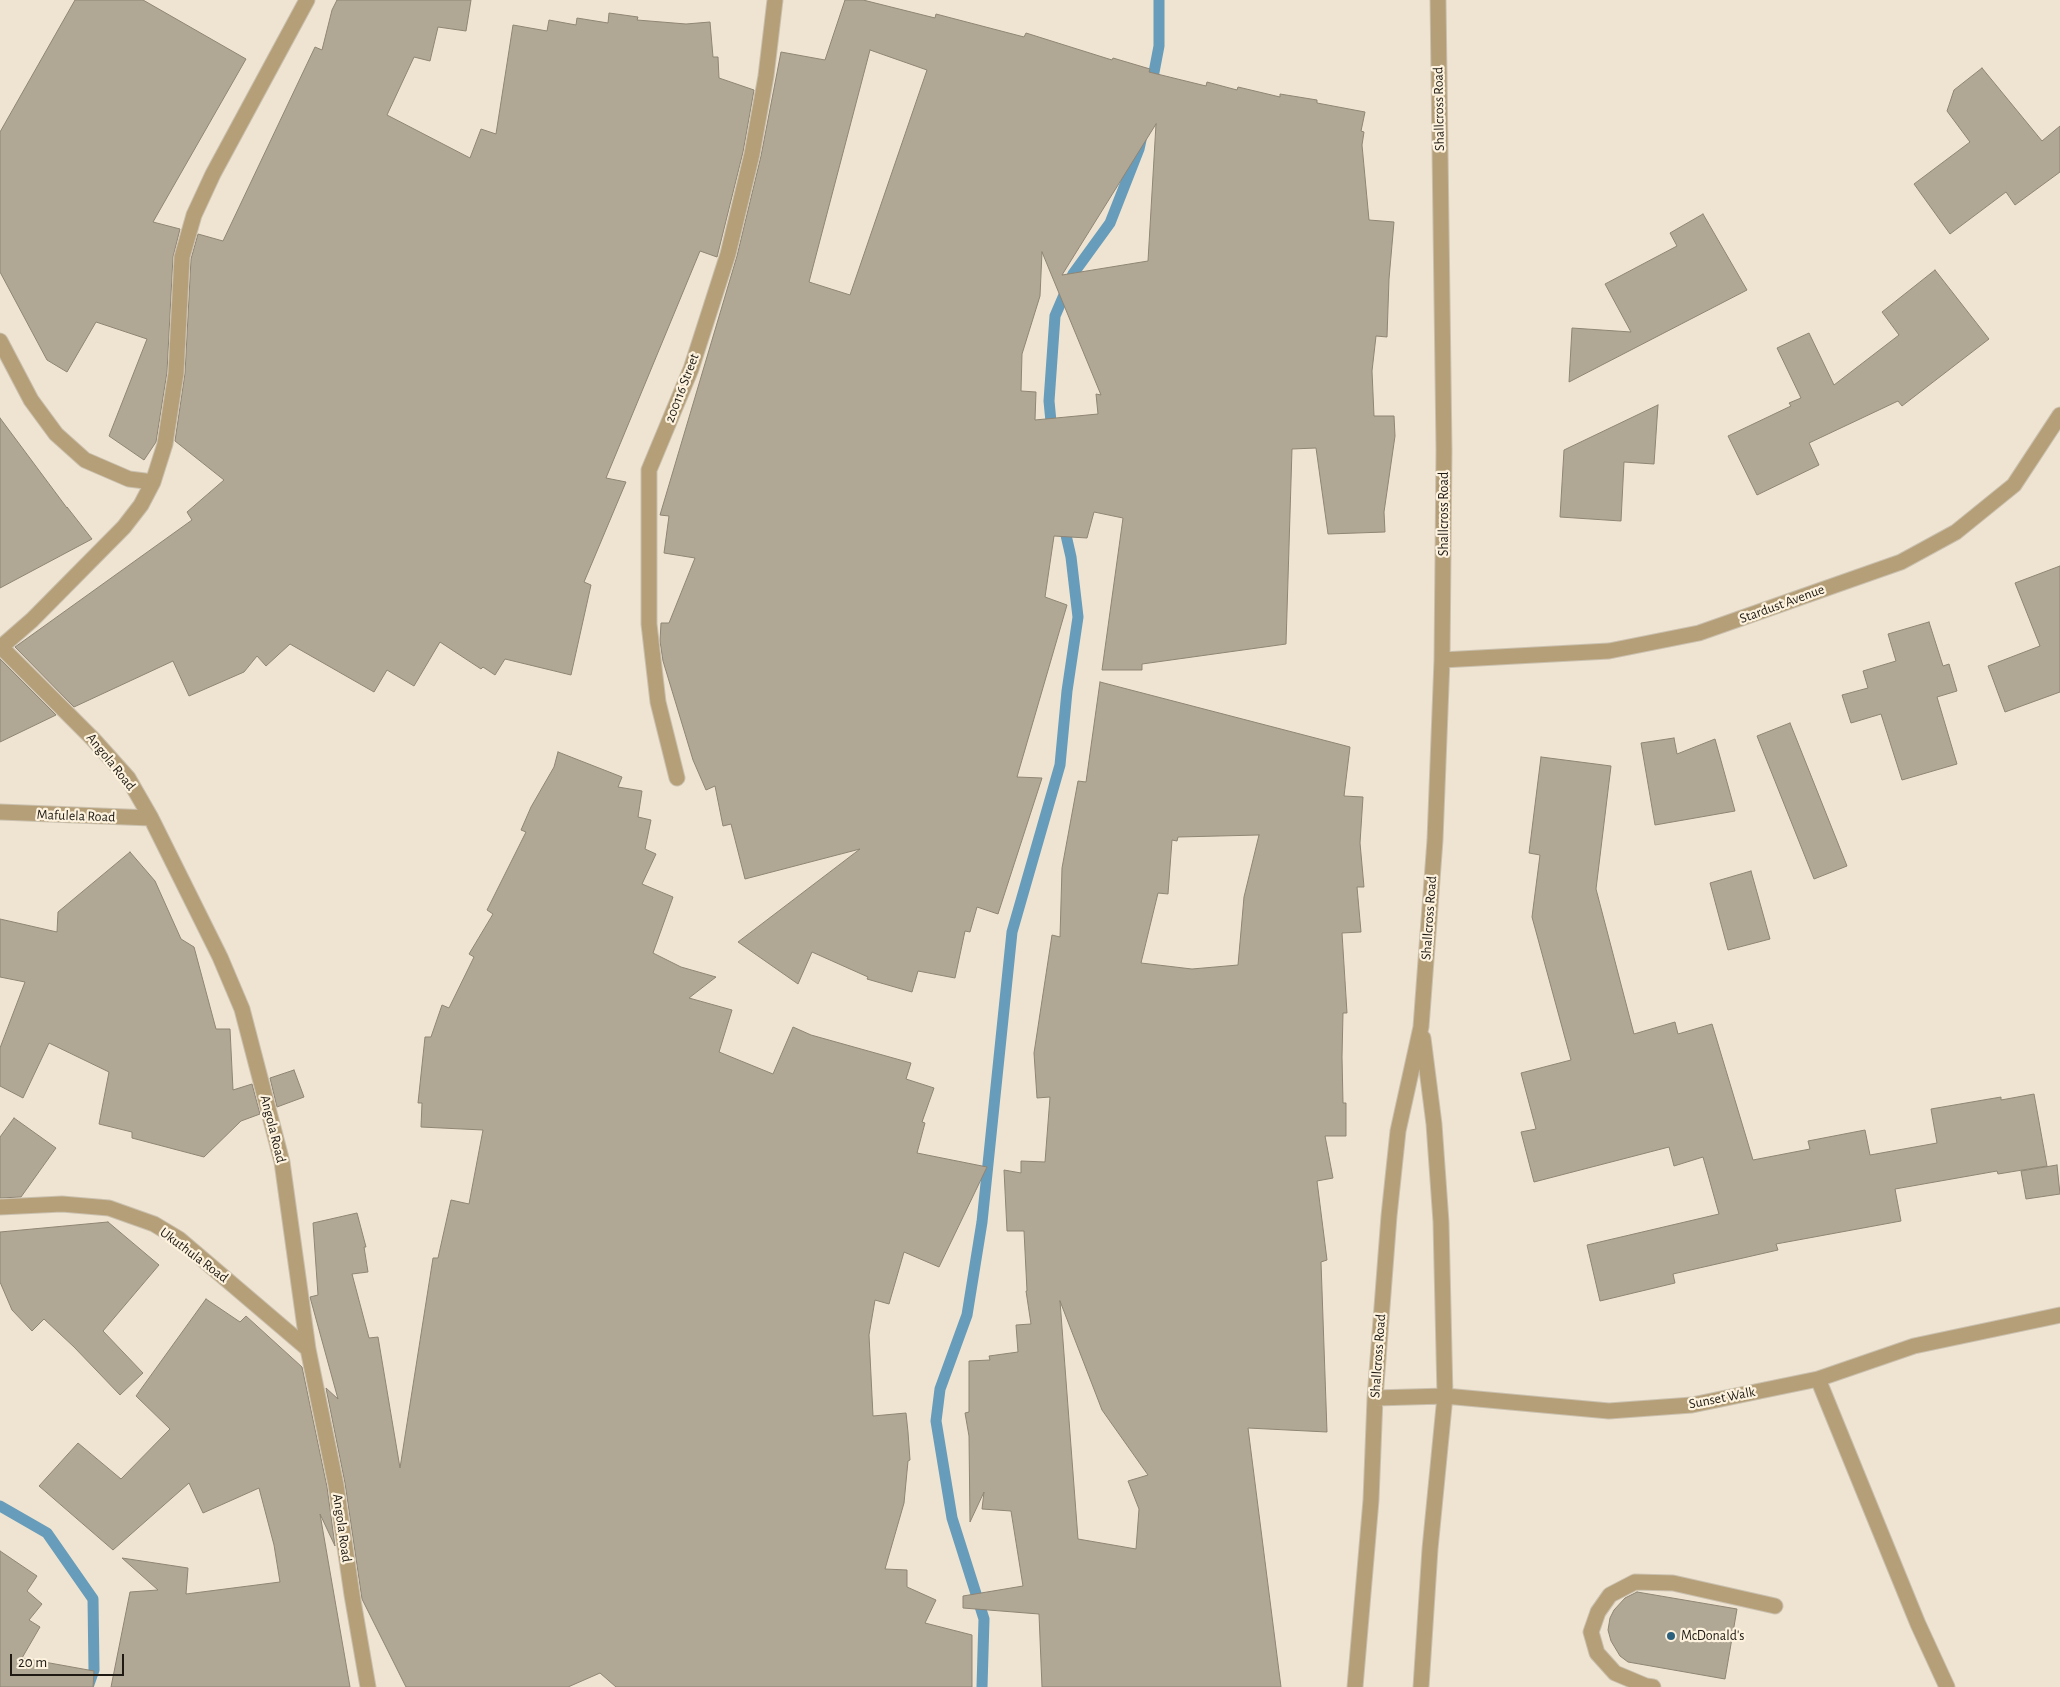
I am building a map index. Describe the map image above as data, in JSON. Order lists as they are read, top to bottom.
{
  "streets": {
    "street": [
      "Shallcross Road",
      "200116 Street",
      "Stardust Avenue",
      "Angola Road",
      "Mafulela Road",
      "Ukuthula Road",
      "Sunset Walk"
    ]
  },
  "crossings": [
    ["Shallcross Road", "Stardust Avenue"],
    ["Shallcross Road", "Sunset Walk"],
    ["Angola Road", "Mafulela Road"],
    ["Angola Road", "Ukuthula Road"]
  ],
  "places": ["McDonald's"],
  "scale_bar": "20 m"
}
